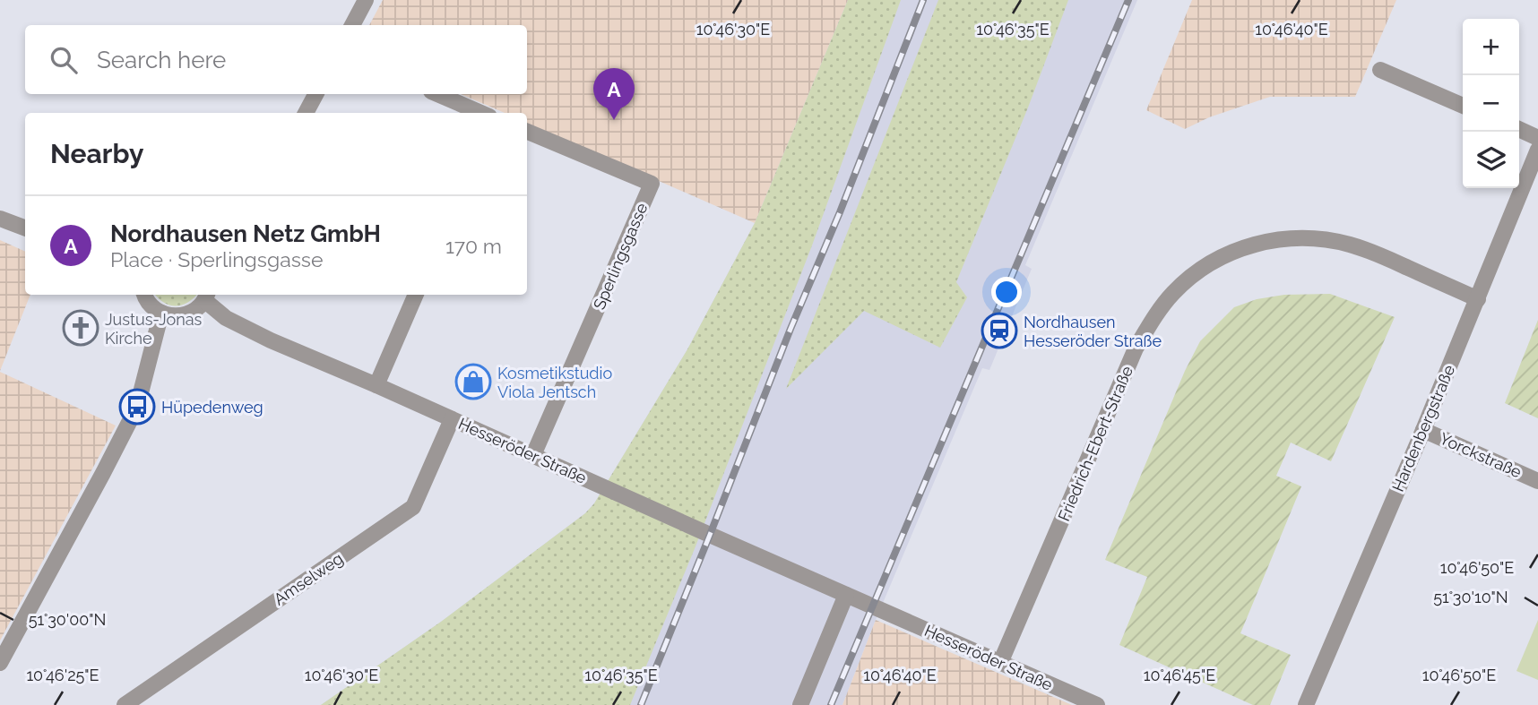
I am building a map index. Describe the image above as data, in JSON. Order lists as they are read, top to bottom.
{
  "streets": {
    "street": [
      "Sperlingsgasse",
      "Hardenbergstraße",
      "Friedrich-Ebert-Straße",
      "Hesseröder Straße",
      "Yorckstraße",
      "Amselweg"
    ]
  },
  "crossings": [
    ["Sperlingsgasse", "Hesseröder Straße"],
    ["Hardenbergstraße", "Friedrich-Ebert-Straße"],
    ["Hardenbergstraße", "Yorckstraße"],
    ["Friedrich-Ebert-Straße", "Hesseröder Straße"],
    ["Hesseröder Straße", "Amselweg"]
  ],
  "places": {
    "church": ["Justus-Jonas Kirche"],
    "station": ["Nordhausen Hesseröder Straße"],
    "shop": ["Kosmetikstudio Viola Jentsch"],
    "bus stop": ["Hüpedenweg"]
  },
  "page": {
    "map_buttons": ["+", "−"],
    "search": "Search here",
    "pins": "A",
    "heading": "Nearby",
    "list": [
      {
        "mark": "A",
        "name": "Nordhausen Netz GmbH",
        "note": "Place · Sperlingsgasse",
        "value": "170 m"
      }
    ]
  },
  "coordinates": [
    "10°46'30\"E",
    "10°46'35\"E",
    "10°46'40\"E",
    "10°46'50\"E",
    "51°30'10\"N",
    "51°30'00\"N",
    "10°46'25\"E",
    "10°46'45\"E"
  ]
}
